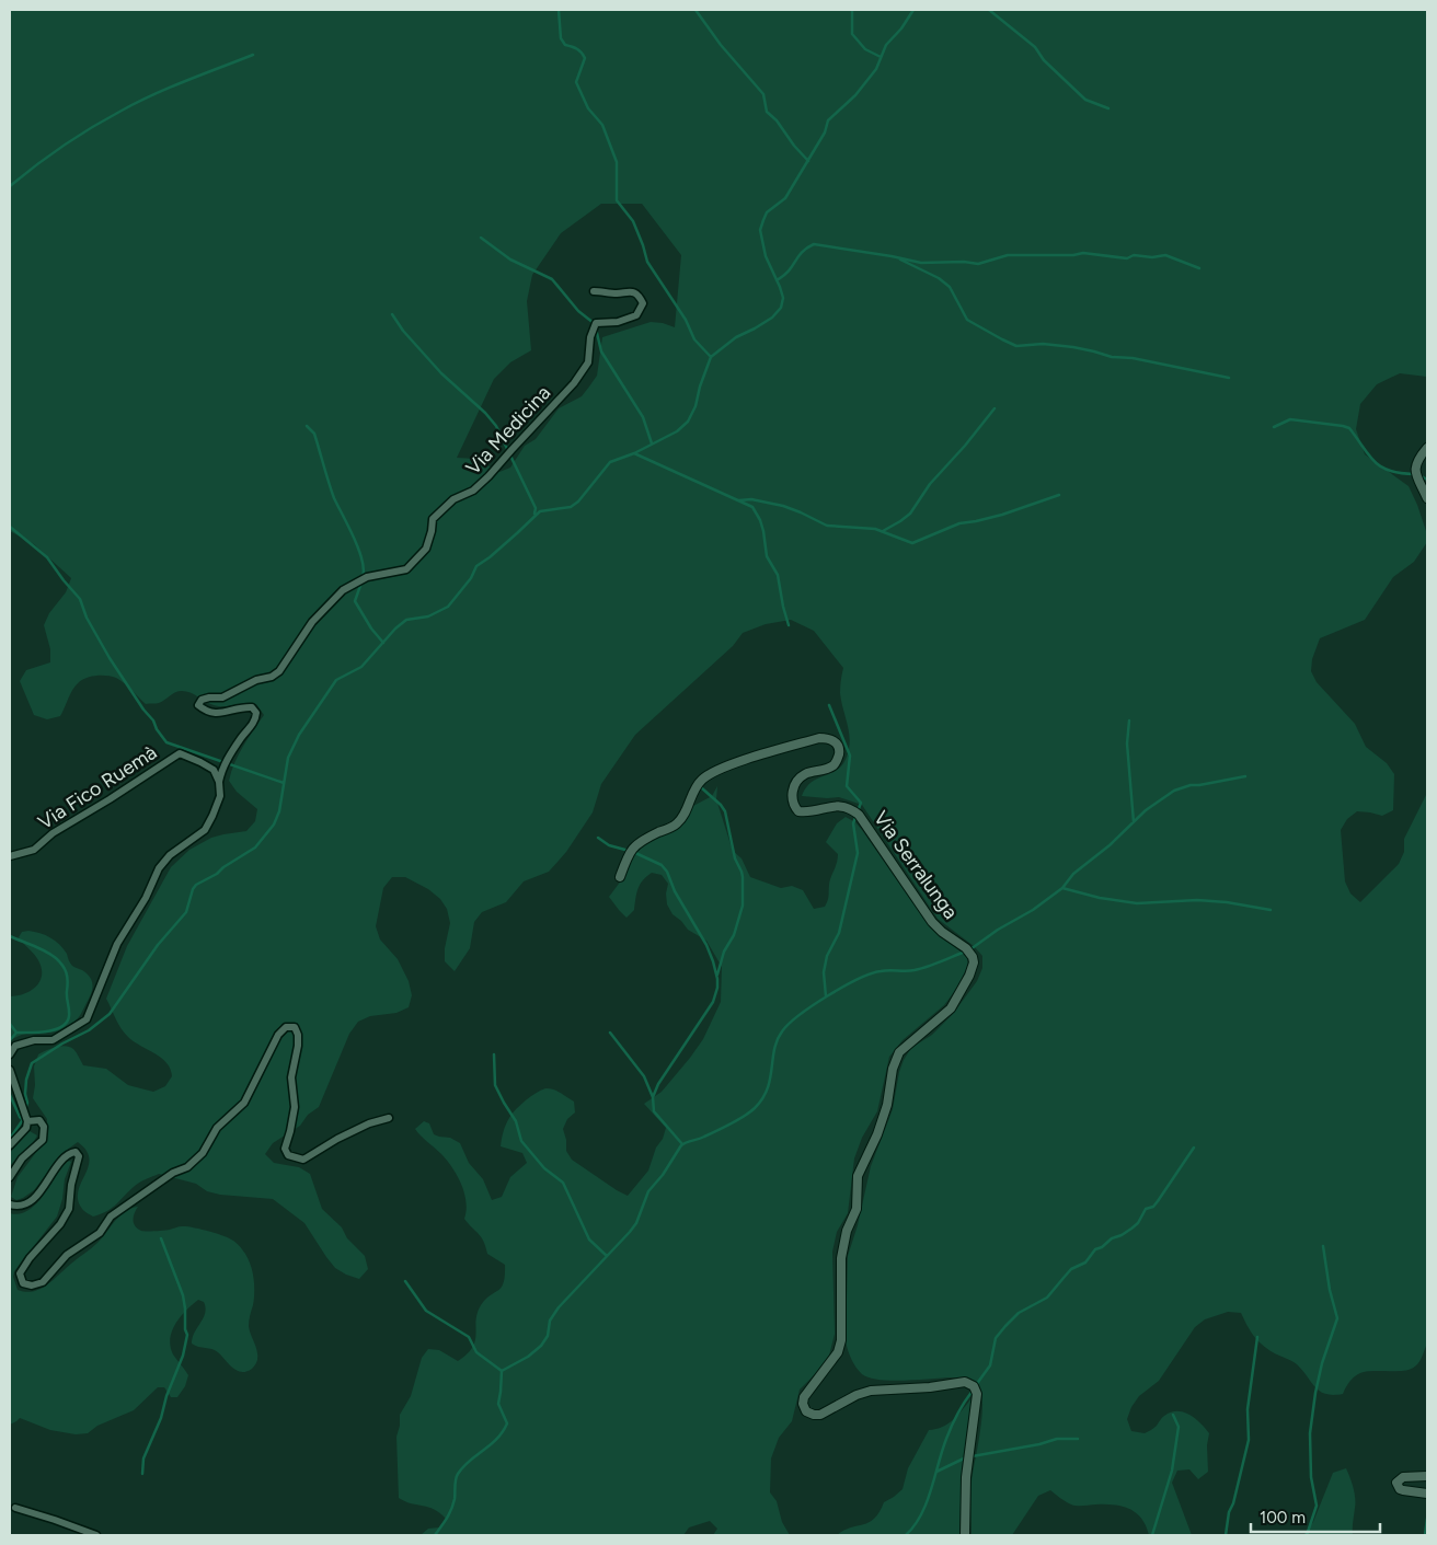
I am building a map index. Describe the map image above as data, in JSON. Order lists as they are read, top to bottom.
{
  "streets": {
    "street": ["Via Medicina", "Via Fico Ruemà", "Via Serralunga"]
  },
  "crossings": [
    ["Via Medicina", "Via Fico Ruemà"]
  ],
  "scale_bar": "100 m"
}
